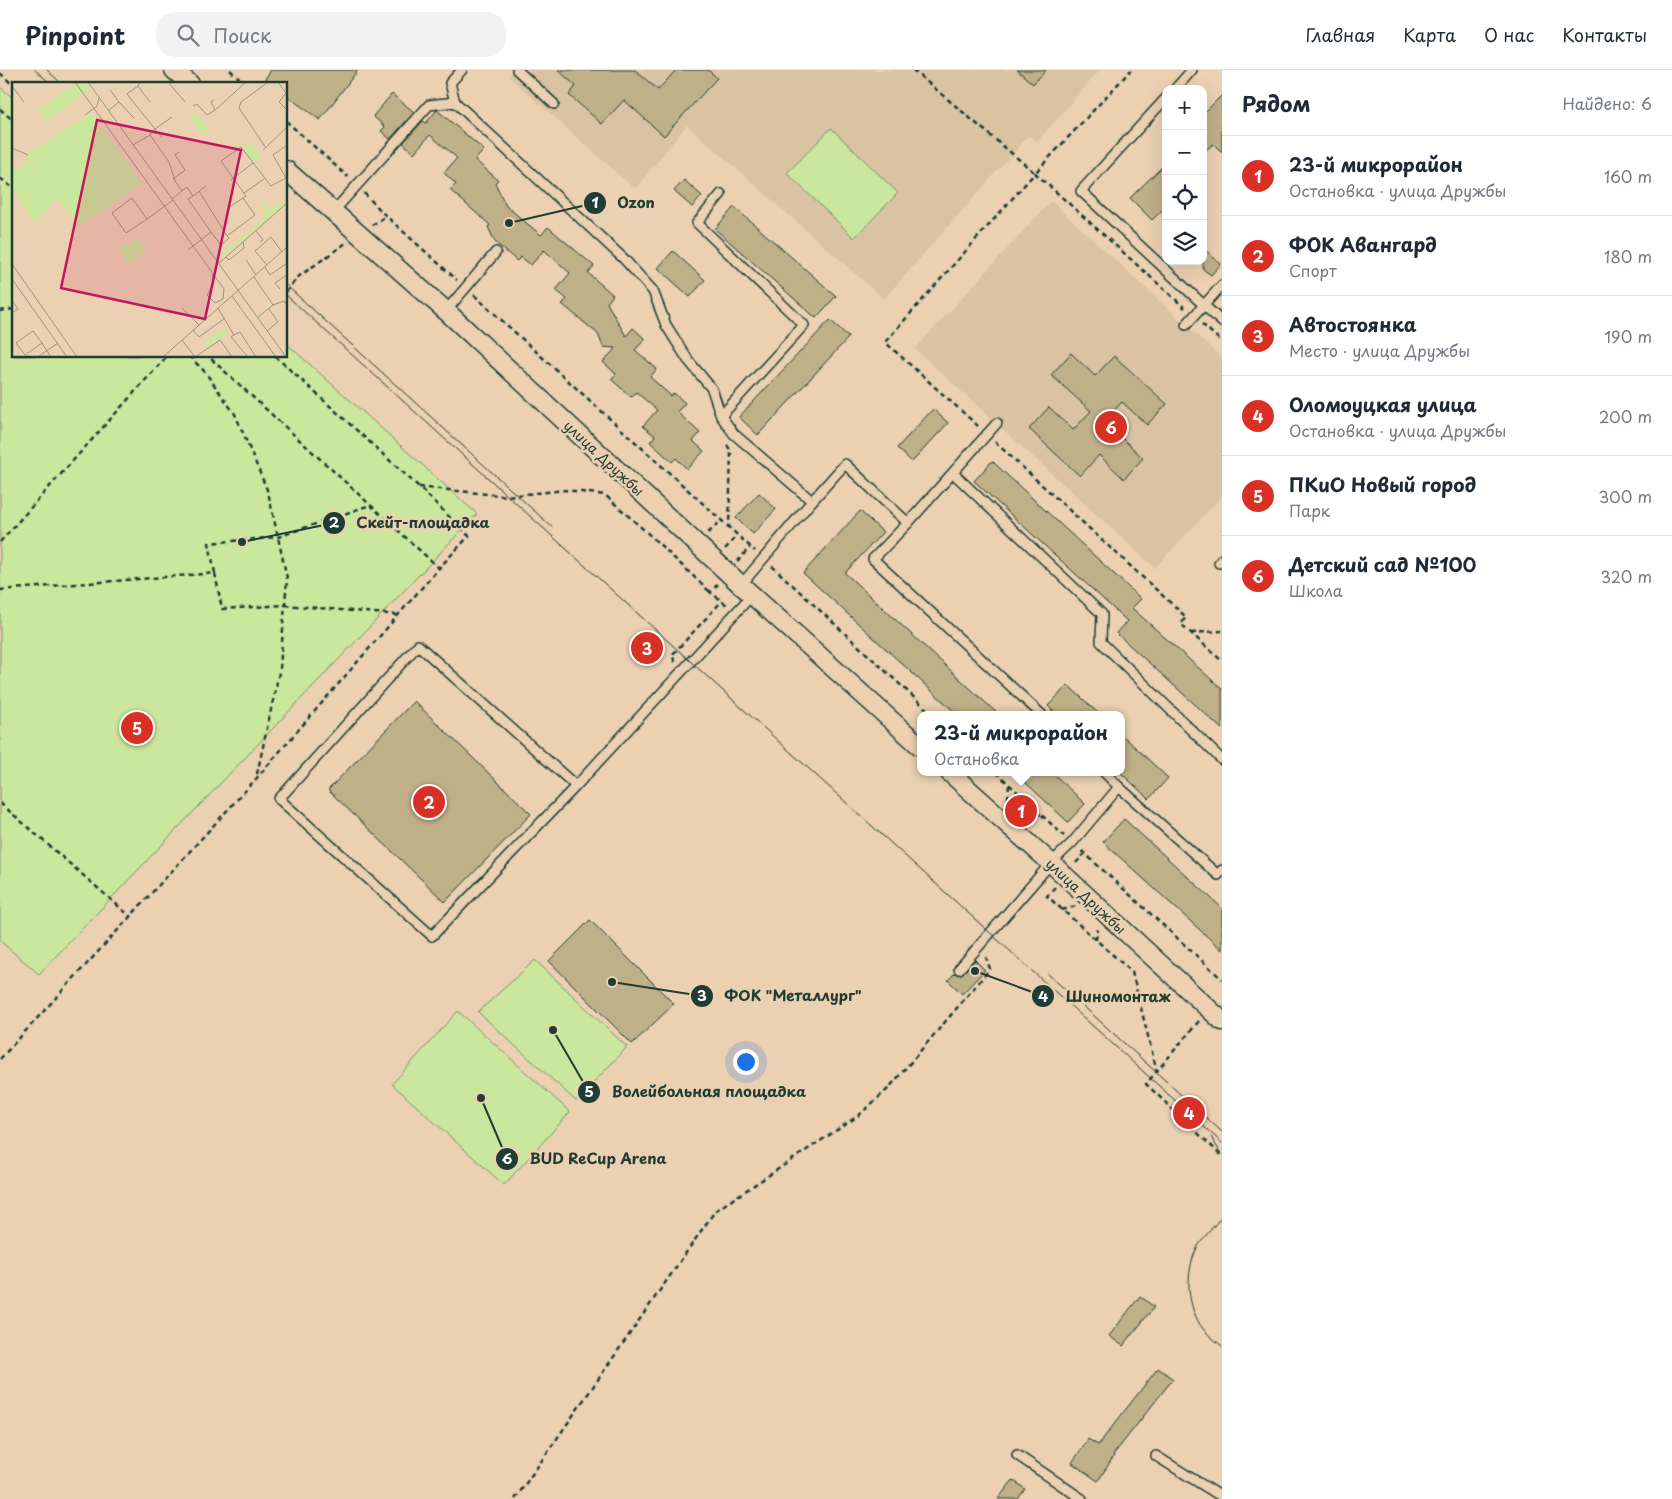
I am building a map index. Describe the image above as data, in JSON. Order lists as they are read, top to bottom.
{
  "streets": {
    "street": ["улица Дружбы"]
  },
  "places": [
    "Ozon",
    "Скейт-площадка",
    "Шиномонтаж",
    "ФОК \"Металлург\"",
    "Волейбольная площадка",
    "BUD ReCup Arena"
  ],
  "page": {
    "header": "Pinpoint",
    "search": "Поиск",
    "nav": [
      "Главная",
      "Карта",
      "О нас",
      "Контакты"
    ],
    "heading": ["Рядом", "Найдено: 6"],
    "map_buttons": ["+", "−"],
    "list": [
      {
        "mark": "1",
        "name": "23-й микрорайон",
        "note": "Остановка · улица Дружбы",
        "value": "160 m"
      },
      {
        "mark": "2",
        "name": "ФОК Авангард",
        "note": "Спорт",
        "value": "180 m"
      },
      {
        "mark": "3",
        "name": "Автостоянка",
        "note": "Место · улица Дружбы",
        "value": "190 m"
      },
      {
        "mark": "4",
        "name": "Оломоуцкая улица",
        "note": "Остановка · улица Дружбы",
        "value": "200 m"
      },
      {
        "mark": "5",
        "name": "ПКиО Новый город",
        "note": "Парк",
        "value": "300 m"
      },
      {
        "mark": "6",
        "name": "Детский сад №100",
        "note": "Школа",
        "value": "320 m"
      }
    ],
    "pins": [
      "6",
      "3",
      "5",
      "2",
      "1",
      "4"
    ],
    "popup": ["23-й микрорайон", "Остановка"]
  }
}
